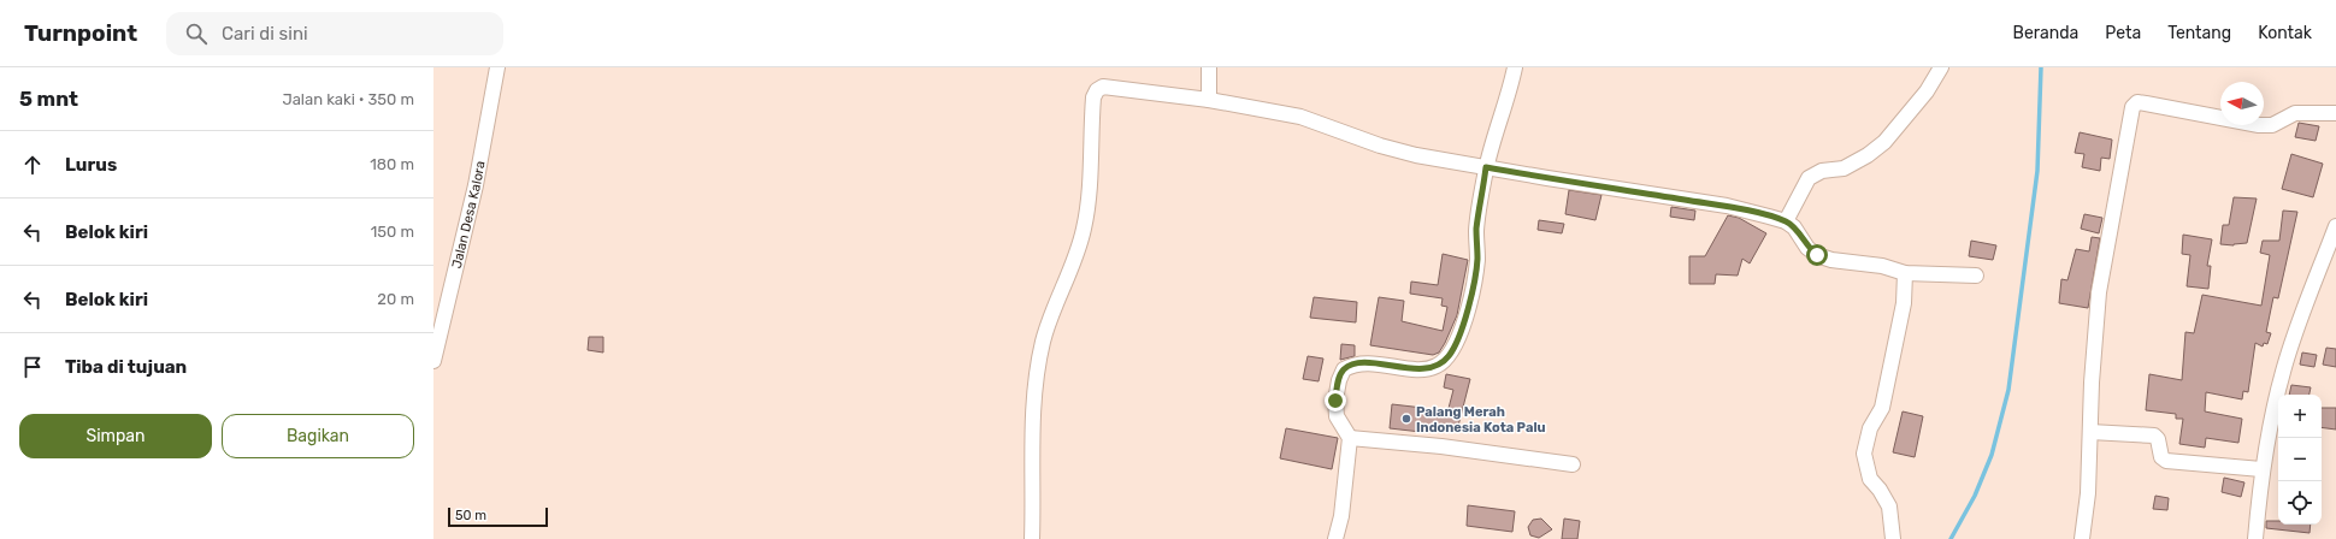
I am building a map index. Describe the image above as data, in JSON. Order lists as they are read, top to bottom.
{
  "streets": {
    "street": ["Jalan Desa Kalora"]
  },
  "places": ["Palang Merah Indonesia Kota Palu"],
  "scale_bar": "50 m",
  "north": "left",
  "page": {
    "header": "Turnpoint",
    "search": "Cari di sini",
    "nav": [
      "Beranda",
      "Peta",
      "Tentang",
      "Kontak"
    ],
    "heading": ["5 mnt", "Jalan kaki · 350 m"],
    "list": [
      ["Lurus", "180 m"],
      ["Belok kiri", "150 m"],
      ["Belok kiri", "20 m"],
      "Tiba di tujuan"
    ],
    "map_buttons": ["+", "−"],
    "buttons": ["Simpan", "Bagikan"],
    "scale": "50 m"
  }
}
